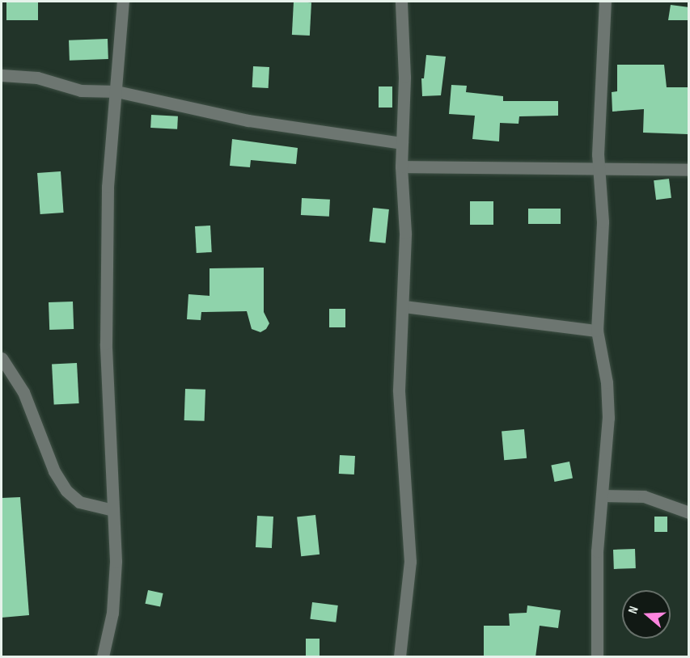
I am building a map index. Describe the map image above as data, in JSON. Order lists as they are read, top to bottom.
{
  "north": "left"
}
